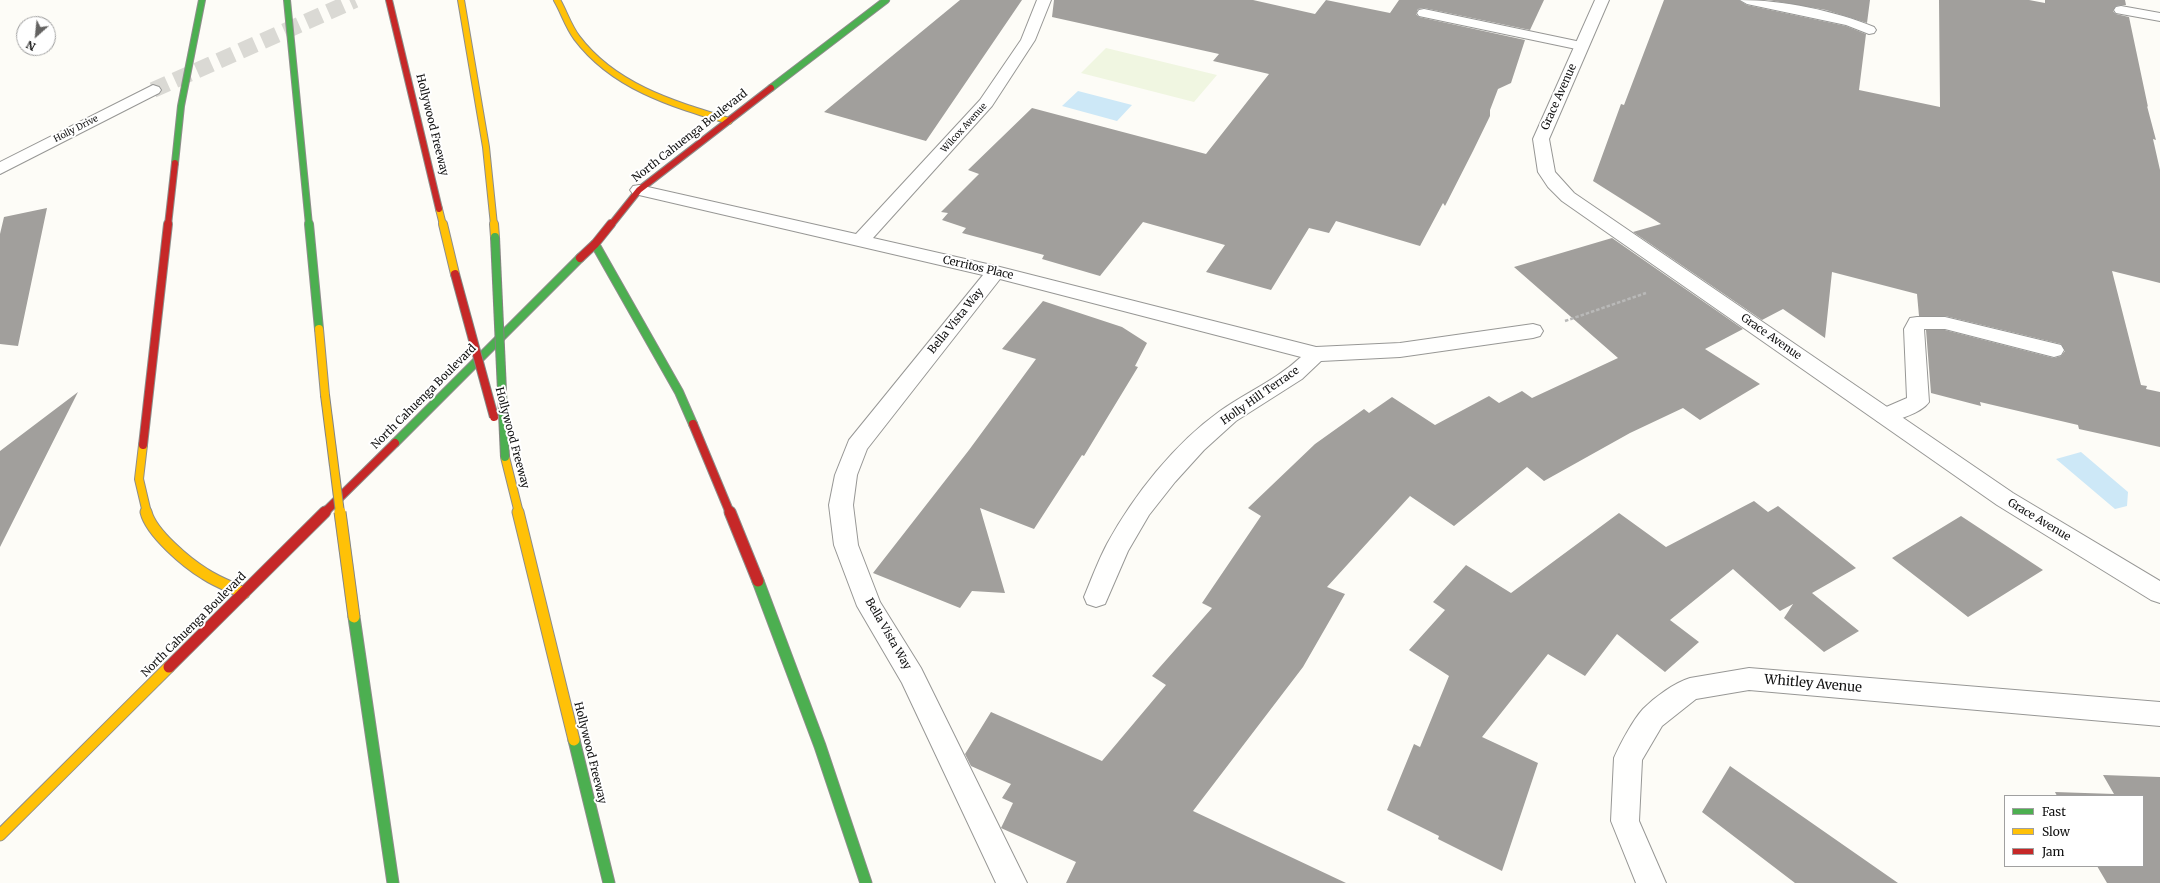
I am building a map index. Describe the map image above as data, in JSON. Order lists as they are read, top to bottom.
{
  "streets": {
    "main road": ["Hollywood Freeway", "North Cahuenga Boulevard"],
    "street": [
      "Grace Avenue",
      "Wilcox Avenue",
      "Holly Drive",
      "Cerritos Place",
      "Bella Vista Way",
      "Holly Hill Terrace",
      "Whitley Avenue"
    ]
  },
  "crossings": [
    ["Wilcox Avenue", "Cerritos Place"],
    ["North Cahuenga Boulevard", "Cerritos Place"],
    ["Cerritos Place", "Bella Vista Way"],
    ["Cerritos Place", "Holly Hill Terrace"]
  ],
  "legend": ["Fast", "Slow", "Jam"],
  "north": "bottom left"
}
